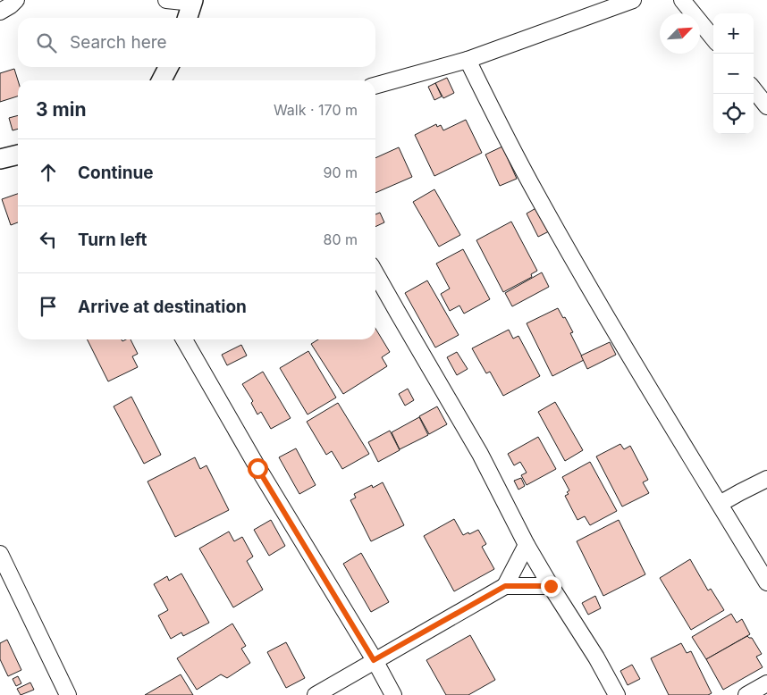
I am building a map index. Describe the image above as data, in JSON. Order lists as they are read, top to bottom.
{
  "north": "top right",
  "page": {
    "map_buttons": ["+", "−"],
    "search": "Search here",
    "heading": ["3 min", "Walk · 170 m"],
    "list": [
      ["Continue", "90 m"],
      ["Turn left", "80 m"],
      "Arrive at destination"
    ]
  }
}
